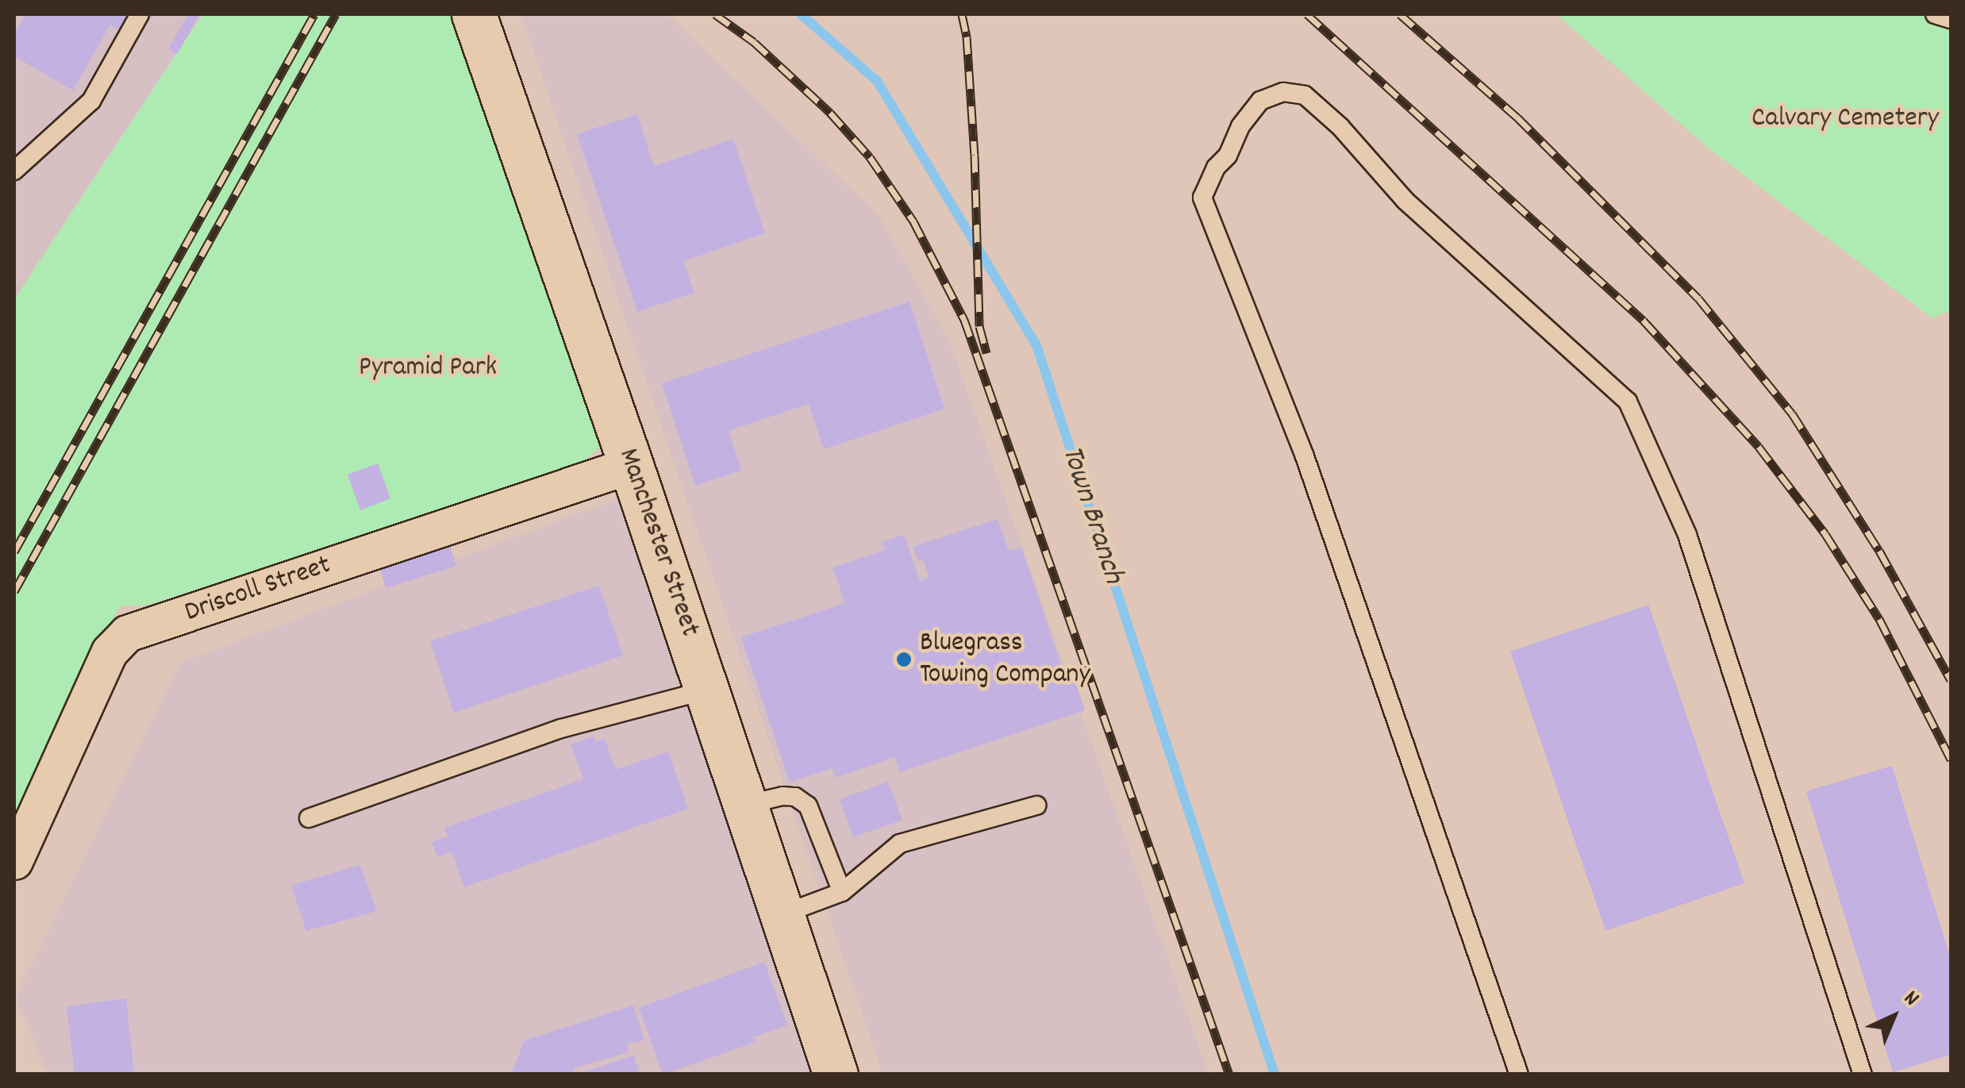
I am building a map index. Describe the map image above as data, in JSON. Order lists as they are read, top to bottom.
{
  "streets": {
    "main road": ["Manchester Street"],
    "street": ["Driscoll Street"]
  },
  "crossings": [
    ["Manchester Street", "Driscoll Street"]
  ],
  "water": ["Town Branch"],
  "parks": ["Calvary Cemetery", "Pyramid Park"],
  "places": ["Bluegrass Towing Company"],
  "north": "top right"
}
